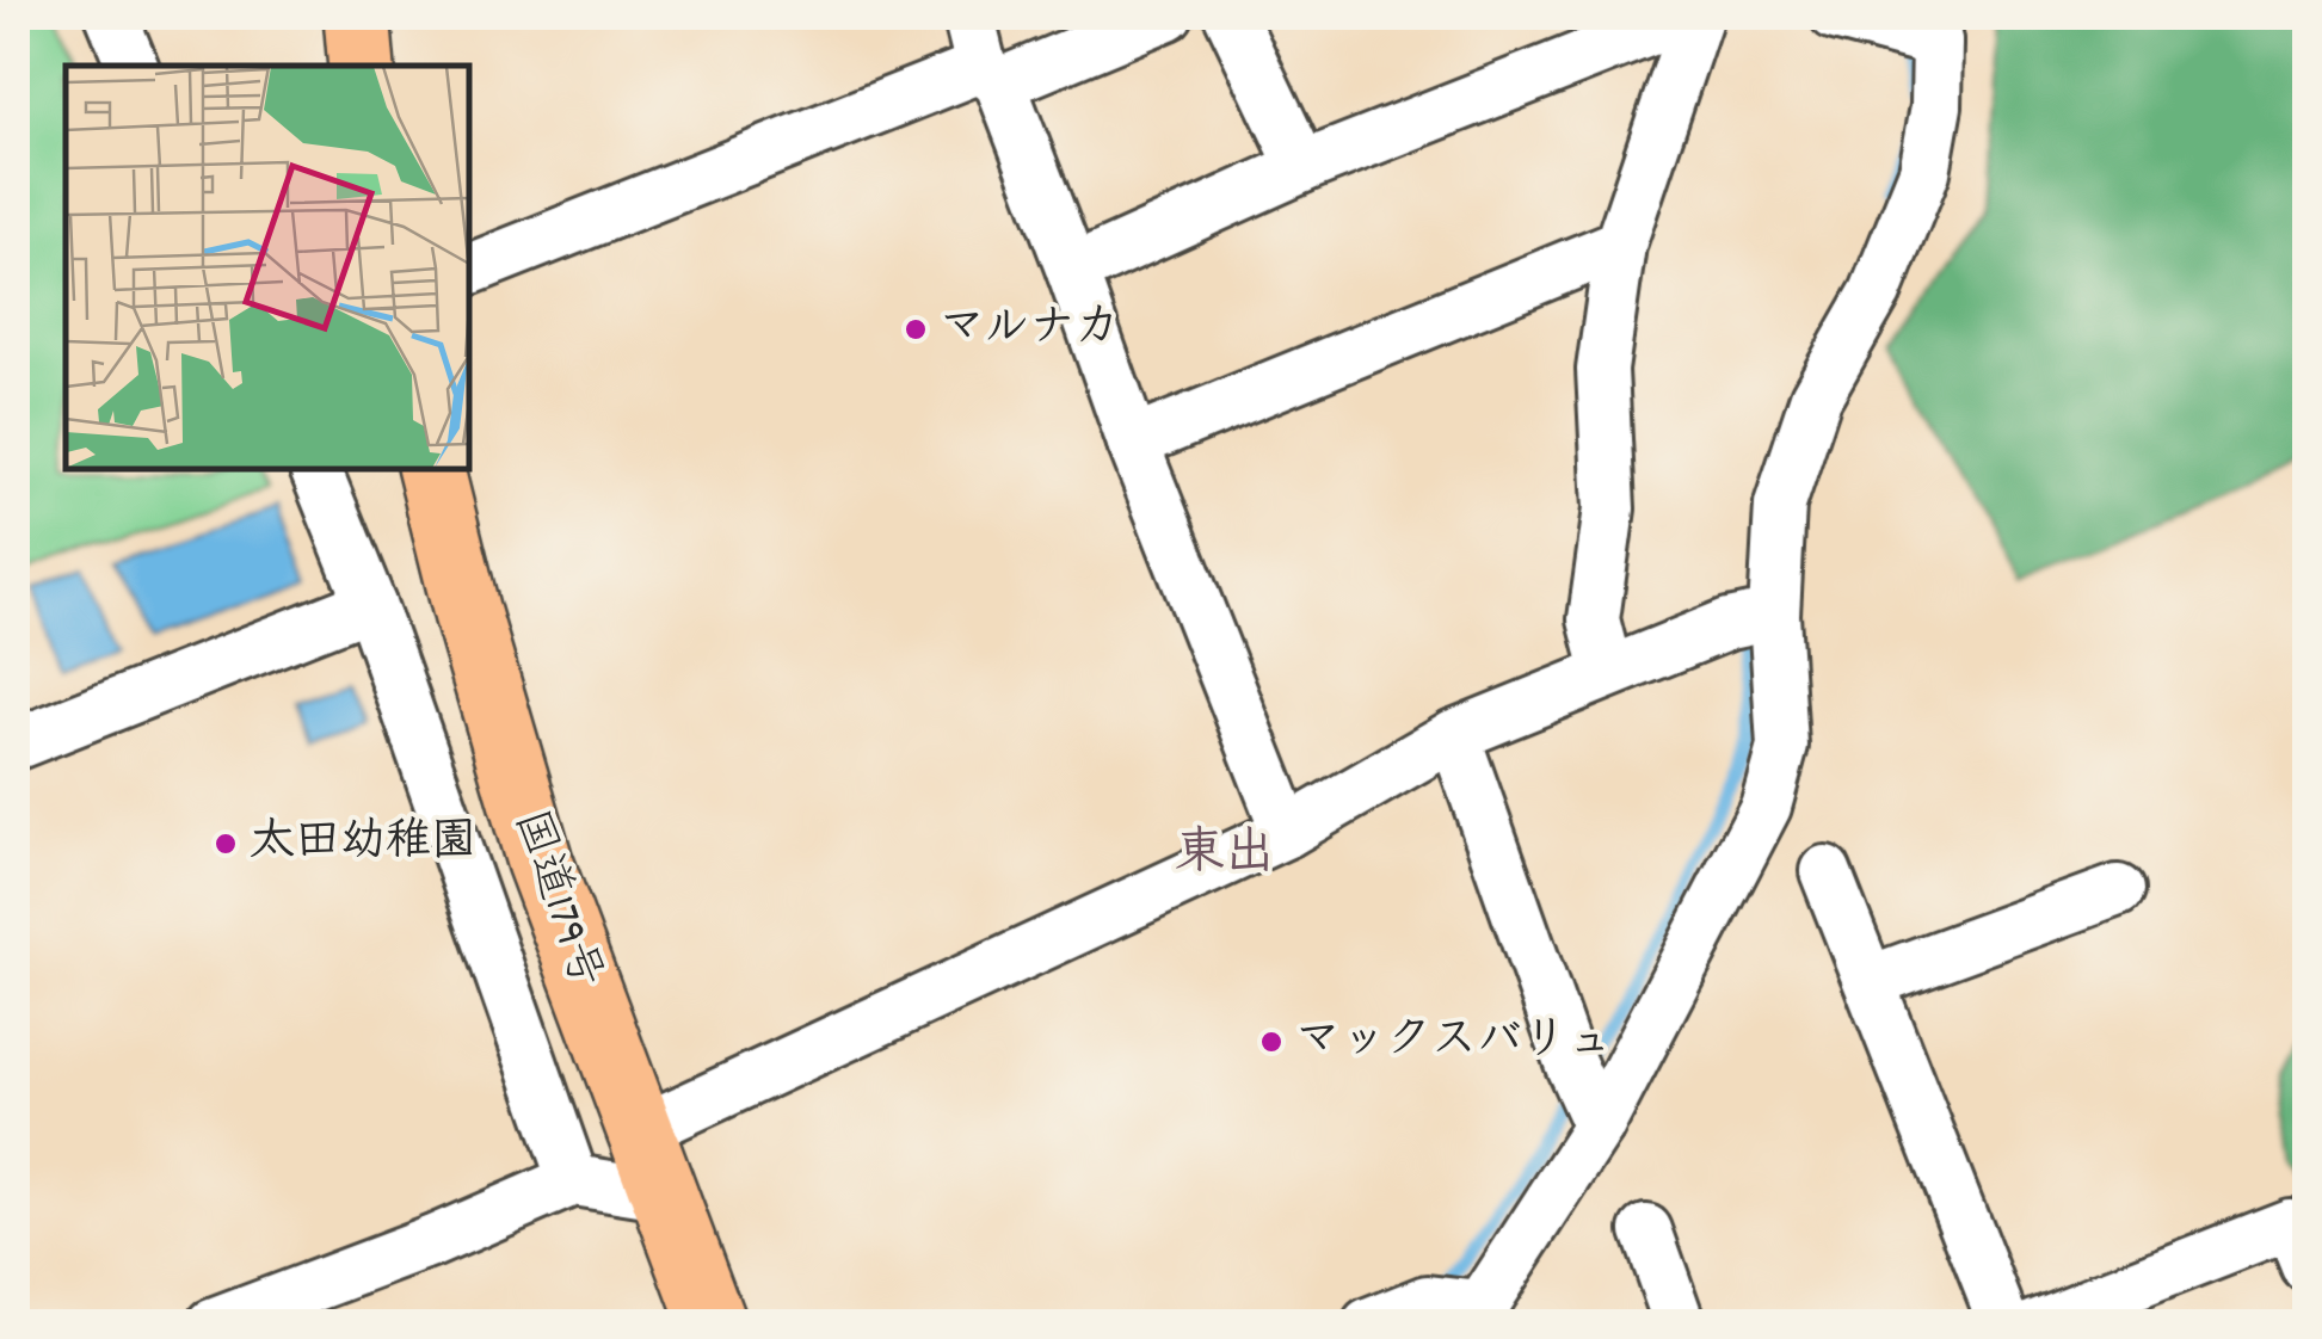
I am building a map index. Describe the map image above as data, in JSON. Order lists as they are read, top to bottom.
{
  "streets": {
    "highway": ["国道179号"]
  },
  "districts": ["東出"],
  "places": ["マルナカ", "太田幼稚園", "マックスバリュ"]
}
